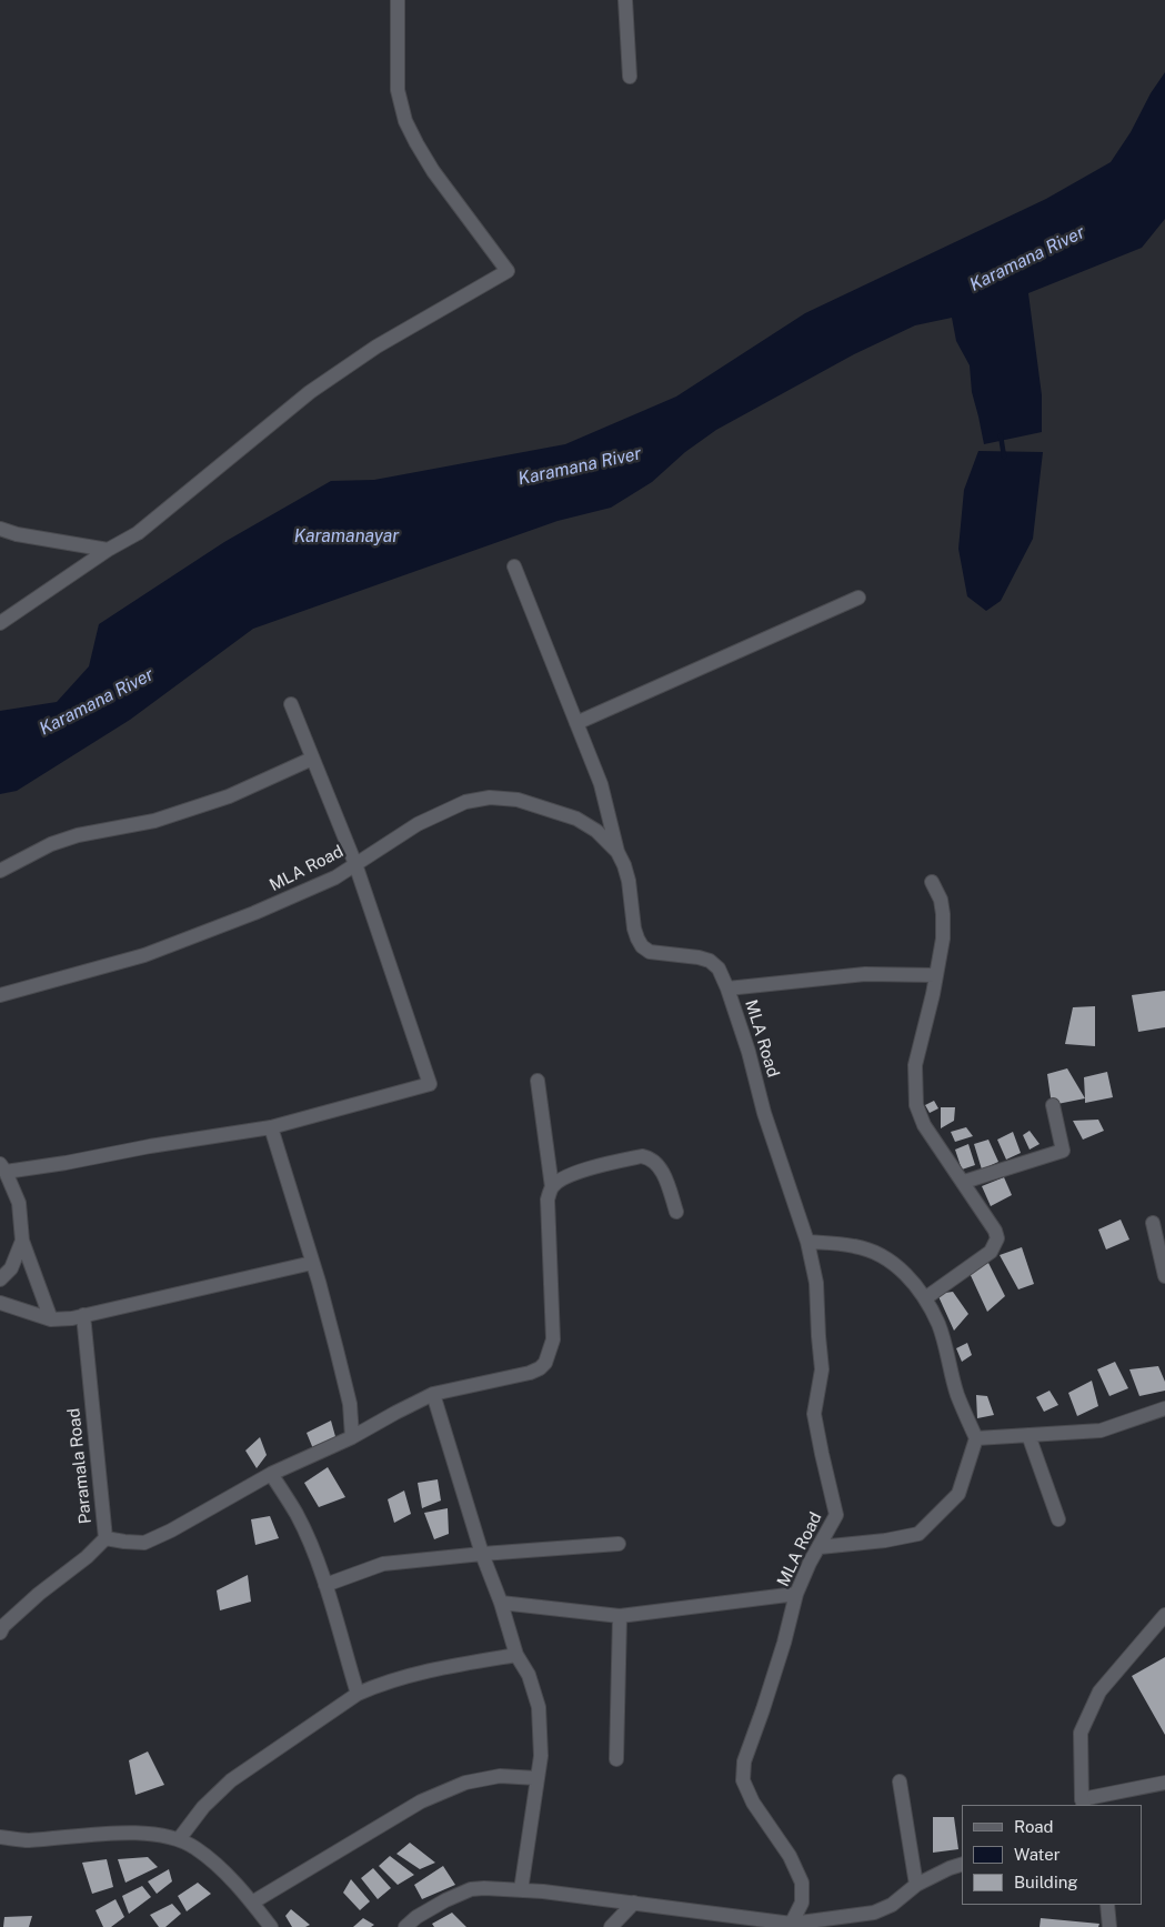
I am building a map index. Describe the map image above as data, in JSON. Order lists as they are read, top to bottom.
{
  "streets": {
    "street": ["MLA Road", "Paramala Road"]
  },
  "water": ["Karamana River", "Karamanayar"],
  "legend": ["Road", "Water", "Building"]
}
